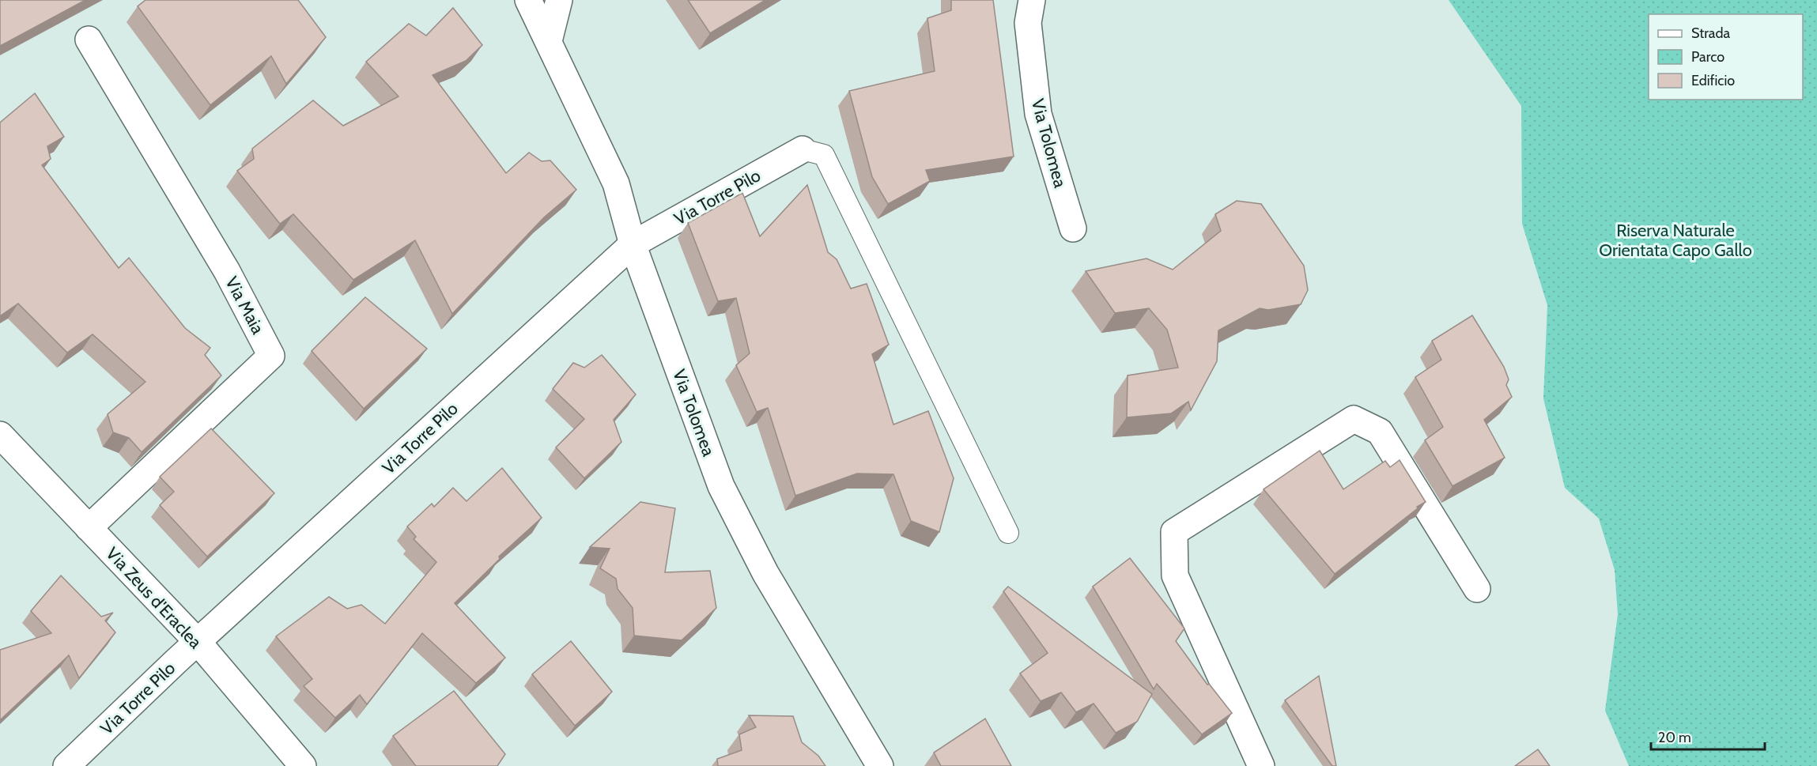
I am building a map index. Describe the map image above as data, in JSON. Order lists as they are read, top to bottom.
{
  "streets": {
    "street": [
      "Via Tolomea",
      "Via Torre Pilo",
      "Via Maia",
      "Via Zeus d'Eraclea"
    ]
  },
  "crossings": [
    ["Via Tolomea", "Via Torre Pilo"],
    ["Via Torre Pilo", "Via Zeus d'Eraclea"],
    ["Via Maia", "Via Zeus d'Eraclea"]
  ],
  "parks": ["Riserva Naturale Orientata Capo Gallo"],
  "legend": ["Strada", "Parco", "Edificio"],
  "scale_bar": "20 m"
}
